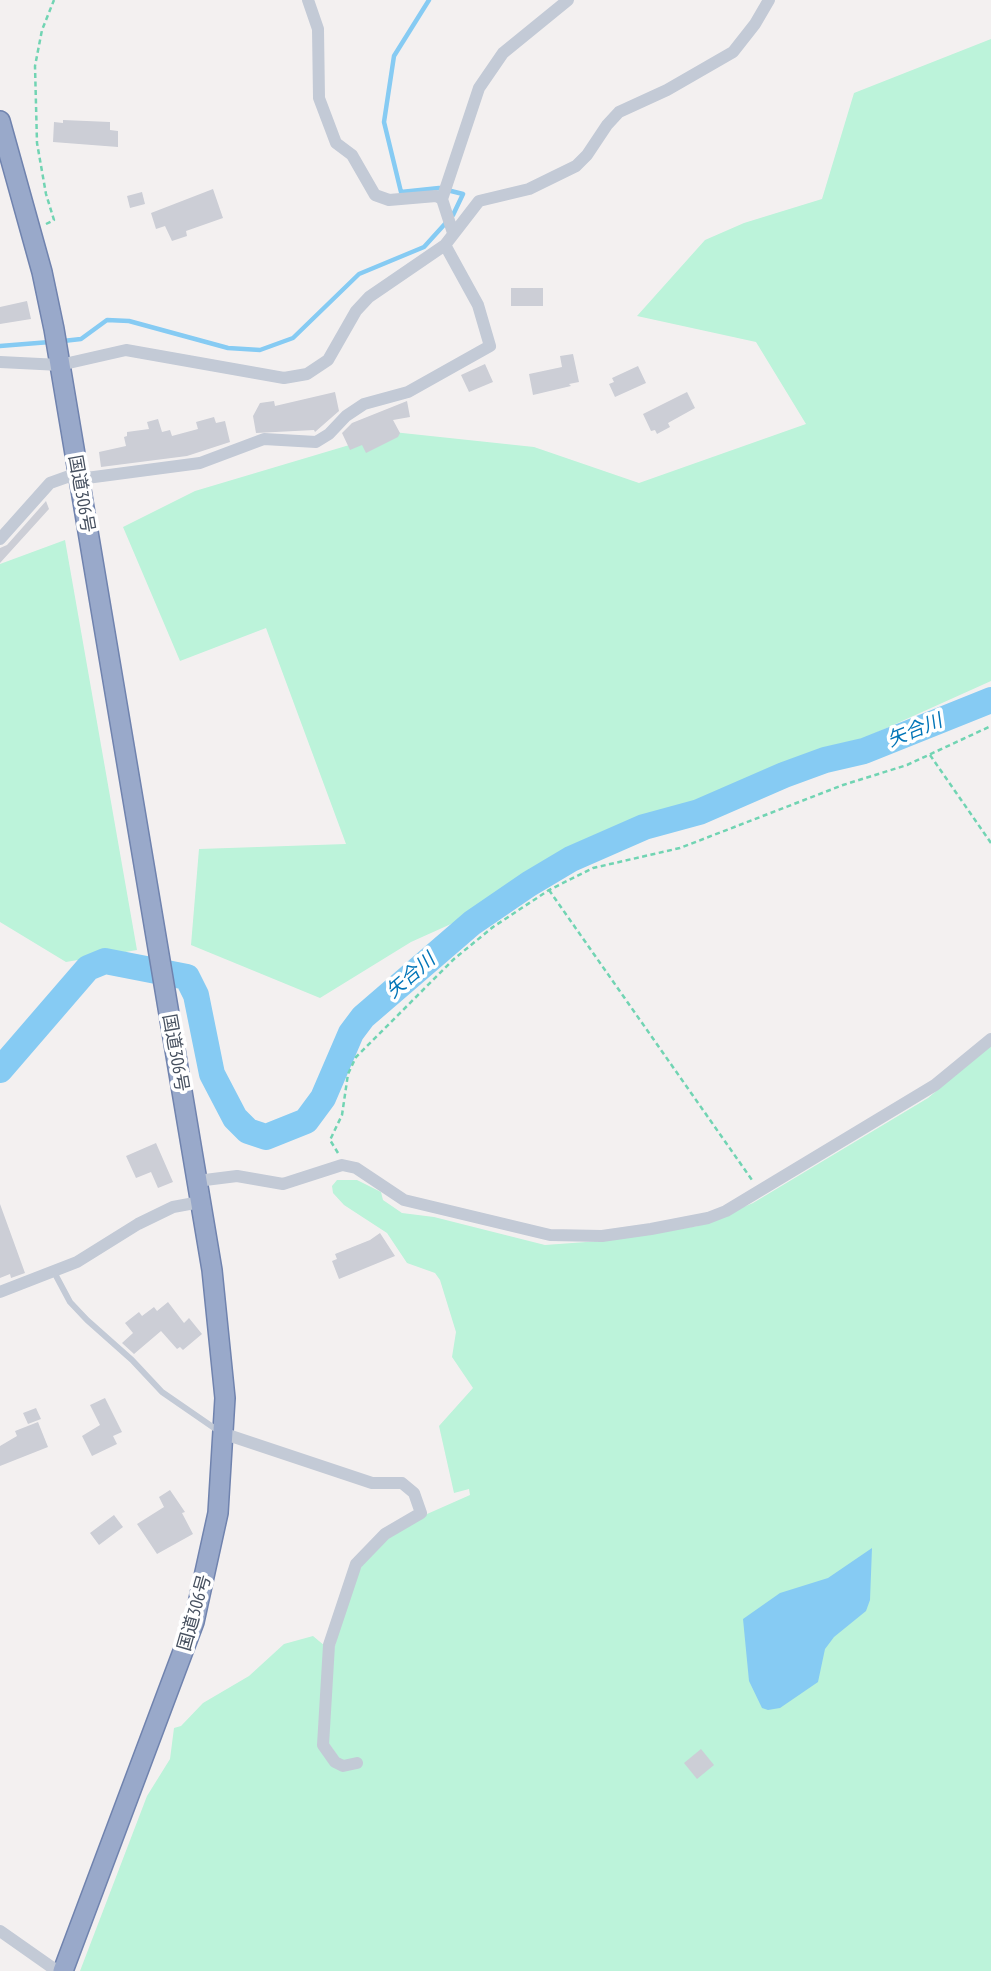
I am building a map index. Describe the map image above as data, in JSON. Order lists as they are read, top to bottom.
{
  "streets": {
    "highway": ["国道306号"]
  },
  "water": ["矢合川"]
}
